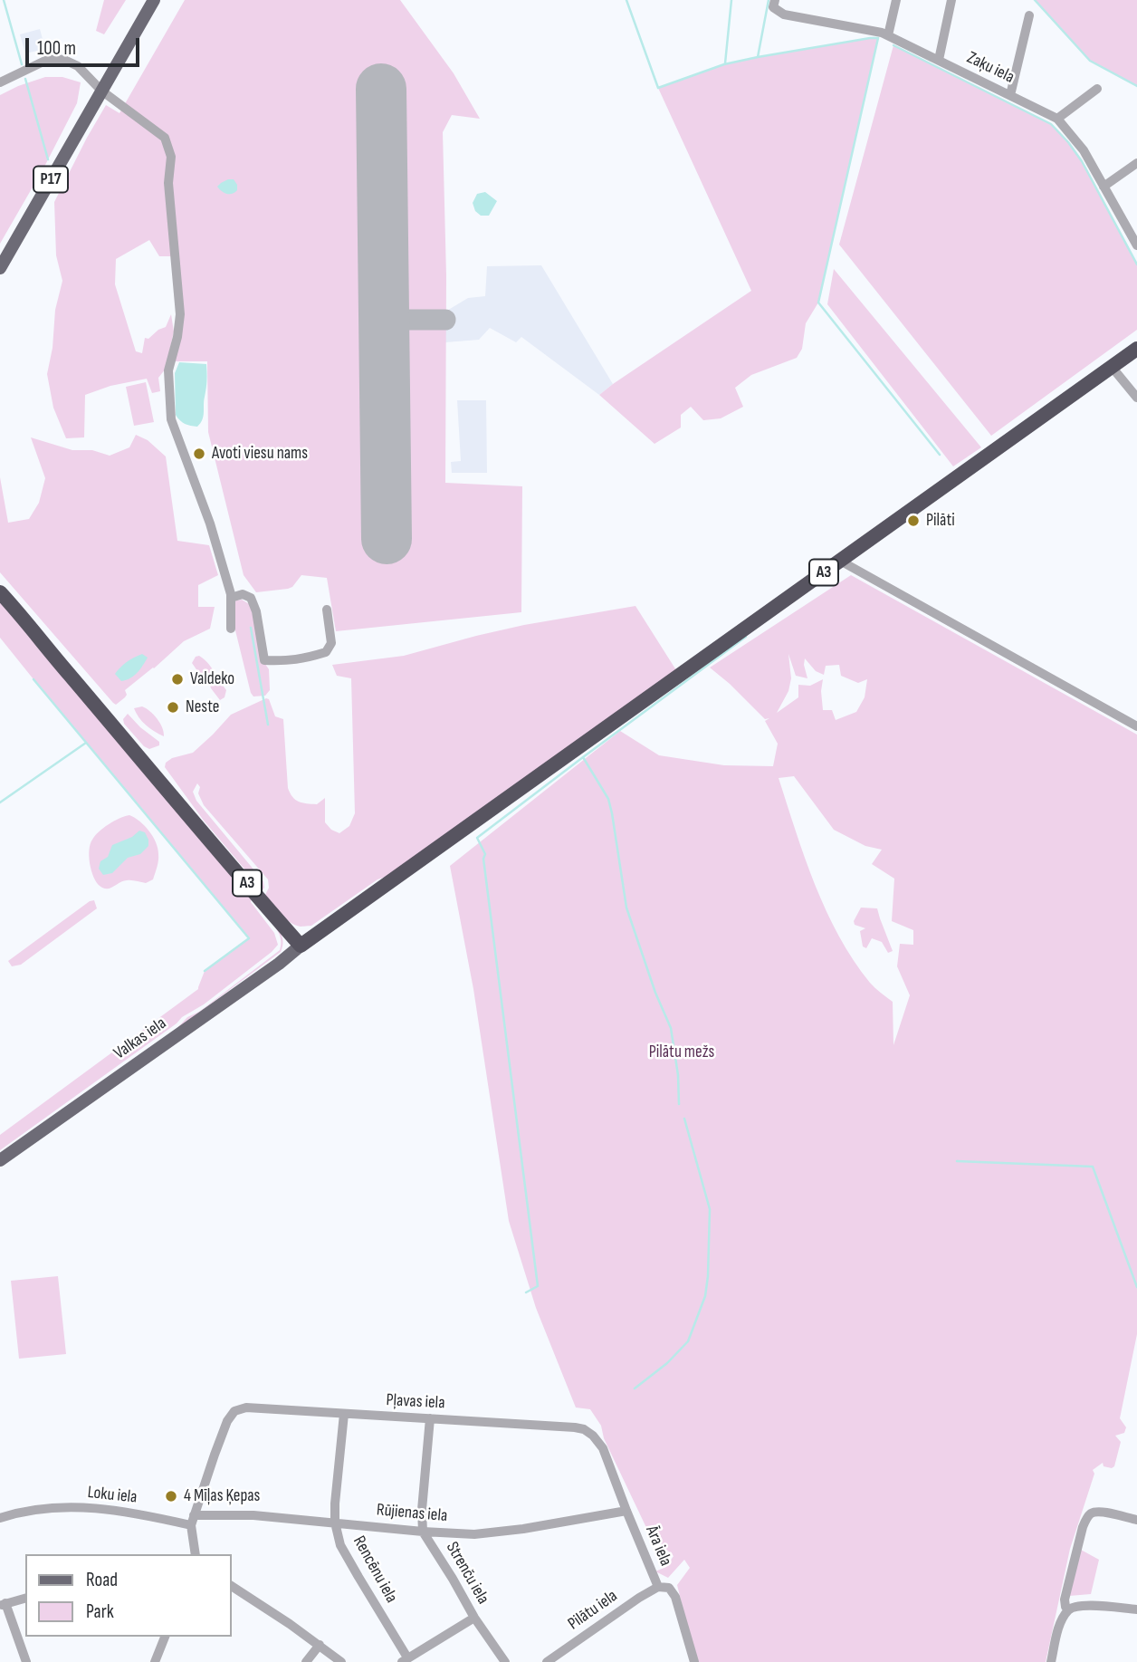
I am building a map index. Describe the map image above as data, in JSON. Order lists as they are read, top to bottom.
{
  "streets": {
    "highway": ["A3"],
    "main road": ["P17", "Valkas iela"],
    "street": [
      "Zaķu iela",
      "Pļavas iela",
      "Loku iela",
      "Rūjienas iela",
      "Āra iela",
      "Rencēnu iela",
      "Strenču iela",
      "Pilātu iela"
    ]
  },
  "crossings": [
    ["A3", "Valkas iela"],
    ["Pļavas iela", "Loku iela"],
    ["Pļavas iela", "Rūjienas iela"],
    ["Pļavas iela", "Āra iela"],
    ["Pļavas iela", "Rencēnu iela"],
    ["Pļavas iela", "Strenču iela"],
    ["Loku iela", "Rūjienas iela"],
    ["Rūjienas iela", "Āra iela"],
    ["Rūjienas iela", "Rencēnu iela"],
    ["Rūjienas iela", "Strenču iela"],
    ["Āra iela", "Pilātu iela"]
  ],
  "parks": ["Pilātu mežs"],
  "places": [
    "Avoti viesu nams",
    "Pilāti",
    "Valdeko",
    "Neste",
    "4 Mīļas Ķepas"
  ],
  "legend": ["Road", "Park"],
  "scale_bar": "100 m"
}
